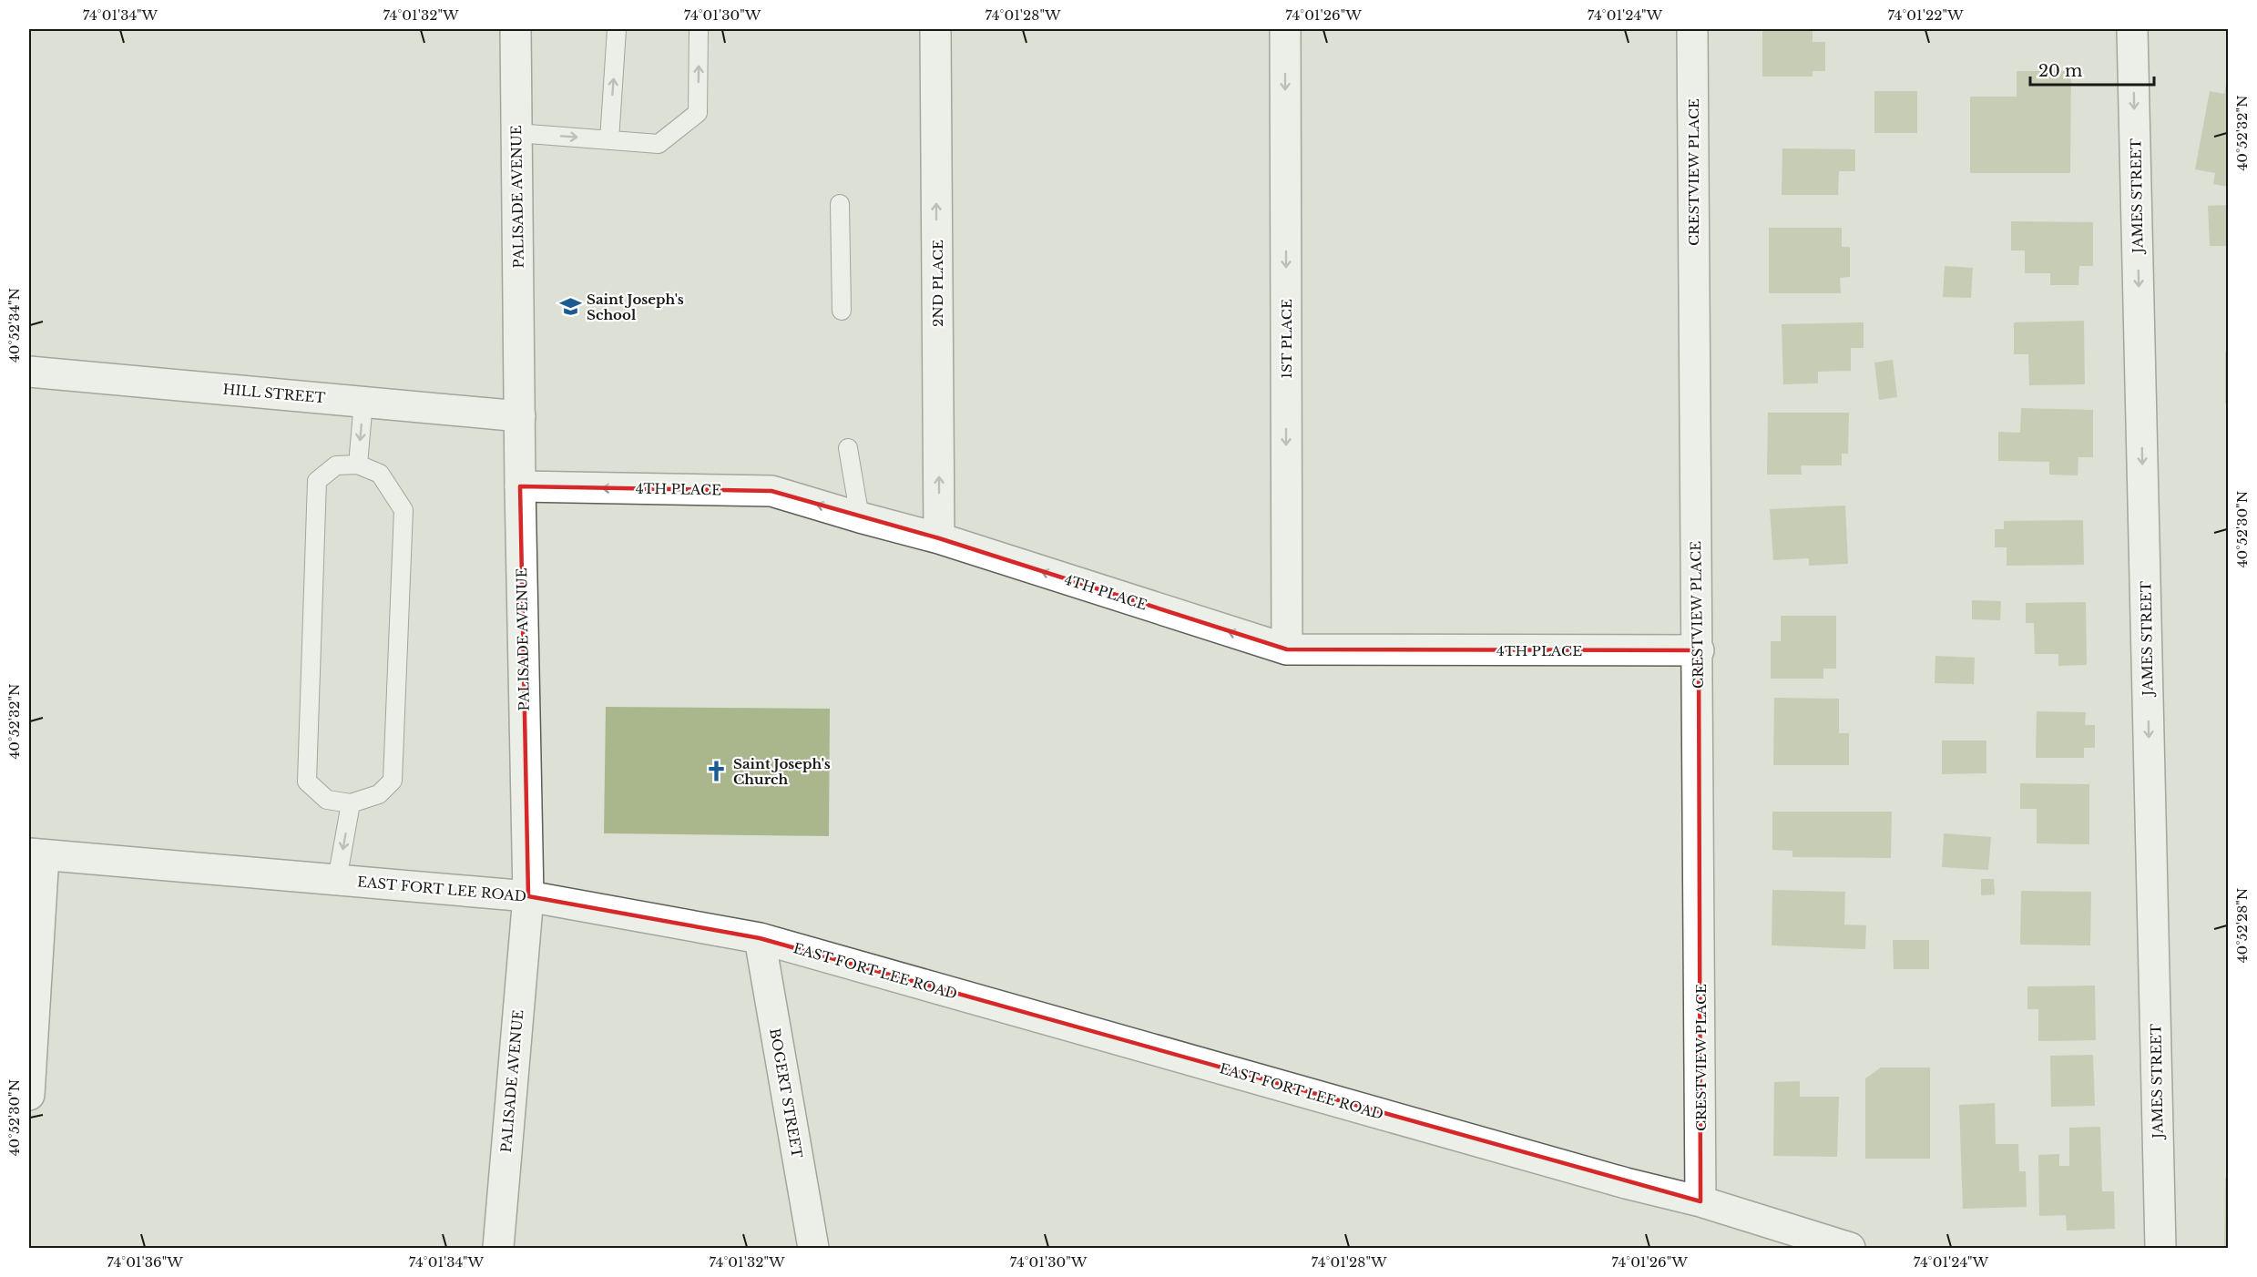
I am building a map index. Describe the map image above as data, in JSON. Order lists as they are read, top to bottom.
{
  "streets": {
    "street": [
      "CRESTVIEW PLACE",
      "JAMES STREET",
      "PALISADE AVENUE",
      "2ND PLACE",
      "1ST PLACE",
      "HILL STREET",
      "4TH PLACE",
      "EAST FORT LEE ROAD",
      "BOGERT STREET"
    ]
  },
  "crossings": [
    ["CRESTVIEW PLACE", "4TH PLACE"],
    ["CRESTVIEW PLACE", "EAST FORT LEE ROAD"],
    ["PALISADE AVENUE", "HILL STREET"],
    ["PALISADE AVENUE", "4TH PLACE"],
    ["PALISADE AVENUE", "EAST FORT LEE ROAD"],
    ["2ND PLACE", "4TH PLACE"],
    ["1ST PLACE", "4TH PLACE"],
    ["EAST FORT LEE ROAD", "BOGERT STREET"]
  ],
  "one_way": [
    "JAMES STREET",
    "2ND PLACE",
    "1ST PLACE",
    "4TH PLACE"
  ],
  "places": {
    "school or university": ["Saint Joseph's School"],
    "church": ["Saint Joseph's Church"]
  },
  "scale_bar": "20 m",
  "coordinates": [
    "74°01'34\"W",
    "74°01'32\"W",
    "74°01'30\"W",
    "74°01'28\"W",
    "74°01'26\"W",
    "74°01'24\"W",
    "74°01'22\"W",
    "40°52'32\"N",
    "40°52'34\"N",
    "40°52'30\"N",
    "40°52'28\"N",
    "74°01'36\"W"
  ]
}
